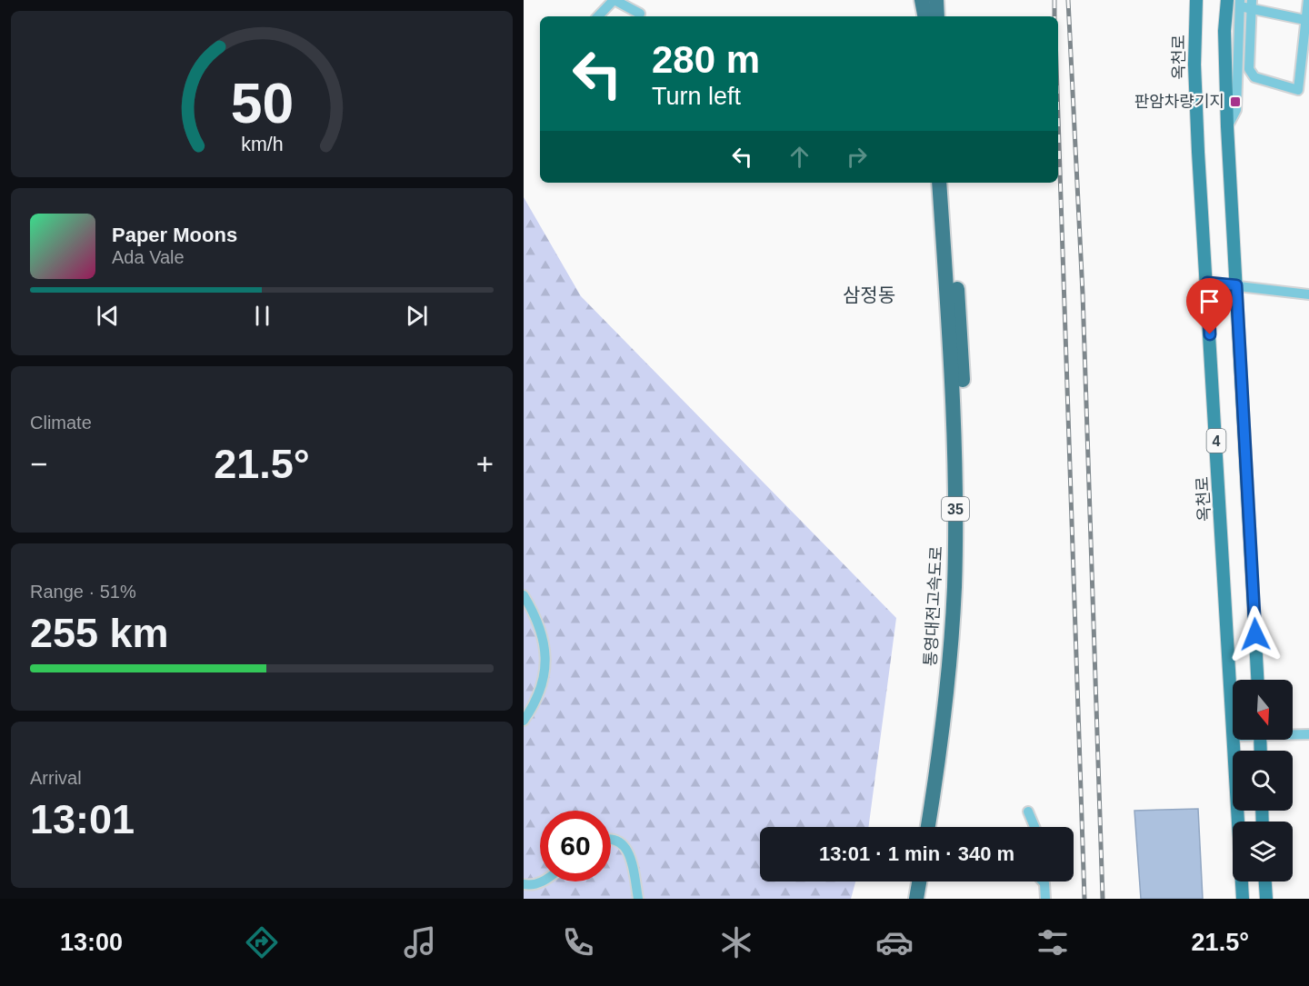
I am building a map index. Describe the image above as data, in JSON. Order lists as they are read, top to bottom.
{
  "streets": {
    "highway": ["35", "통영대전고속도로"],
    "main road": ["옥천로", "4"]
  },
  "districts": ["삼정동"],
  "places": {
    "transit": ["판암차량기지"]
  },
  "north": "bottom",
  "page": {
    "turn": ["280 m", "Turn left"],
    "song": ["Paper Moons", "Ada Vale"],
    "tile": [
      "Climate",
      ["Range · 51%", "255 km"],
      ["Arrival", "13:01"]
    ],
    "heat": ["−", "21.5°", "+"],
    "limit": "60",
    "trip": "13:01 · 1 min · 340 m",
    "tabs": ["13:00", "21.5°"],
    "gauge": ["50", "km/h"]
  }
}
